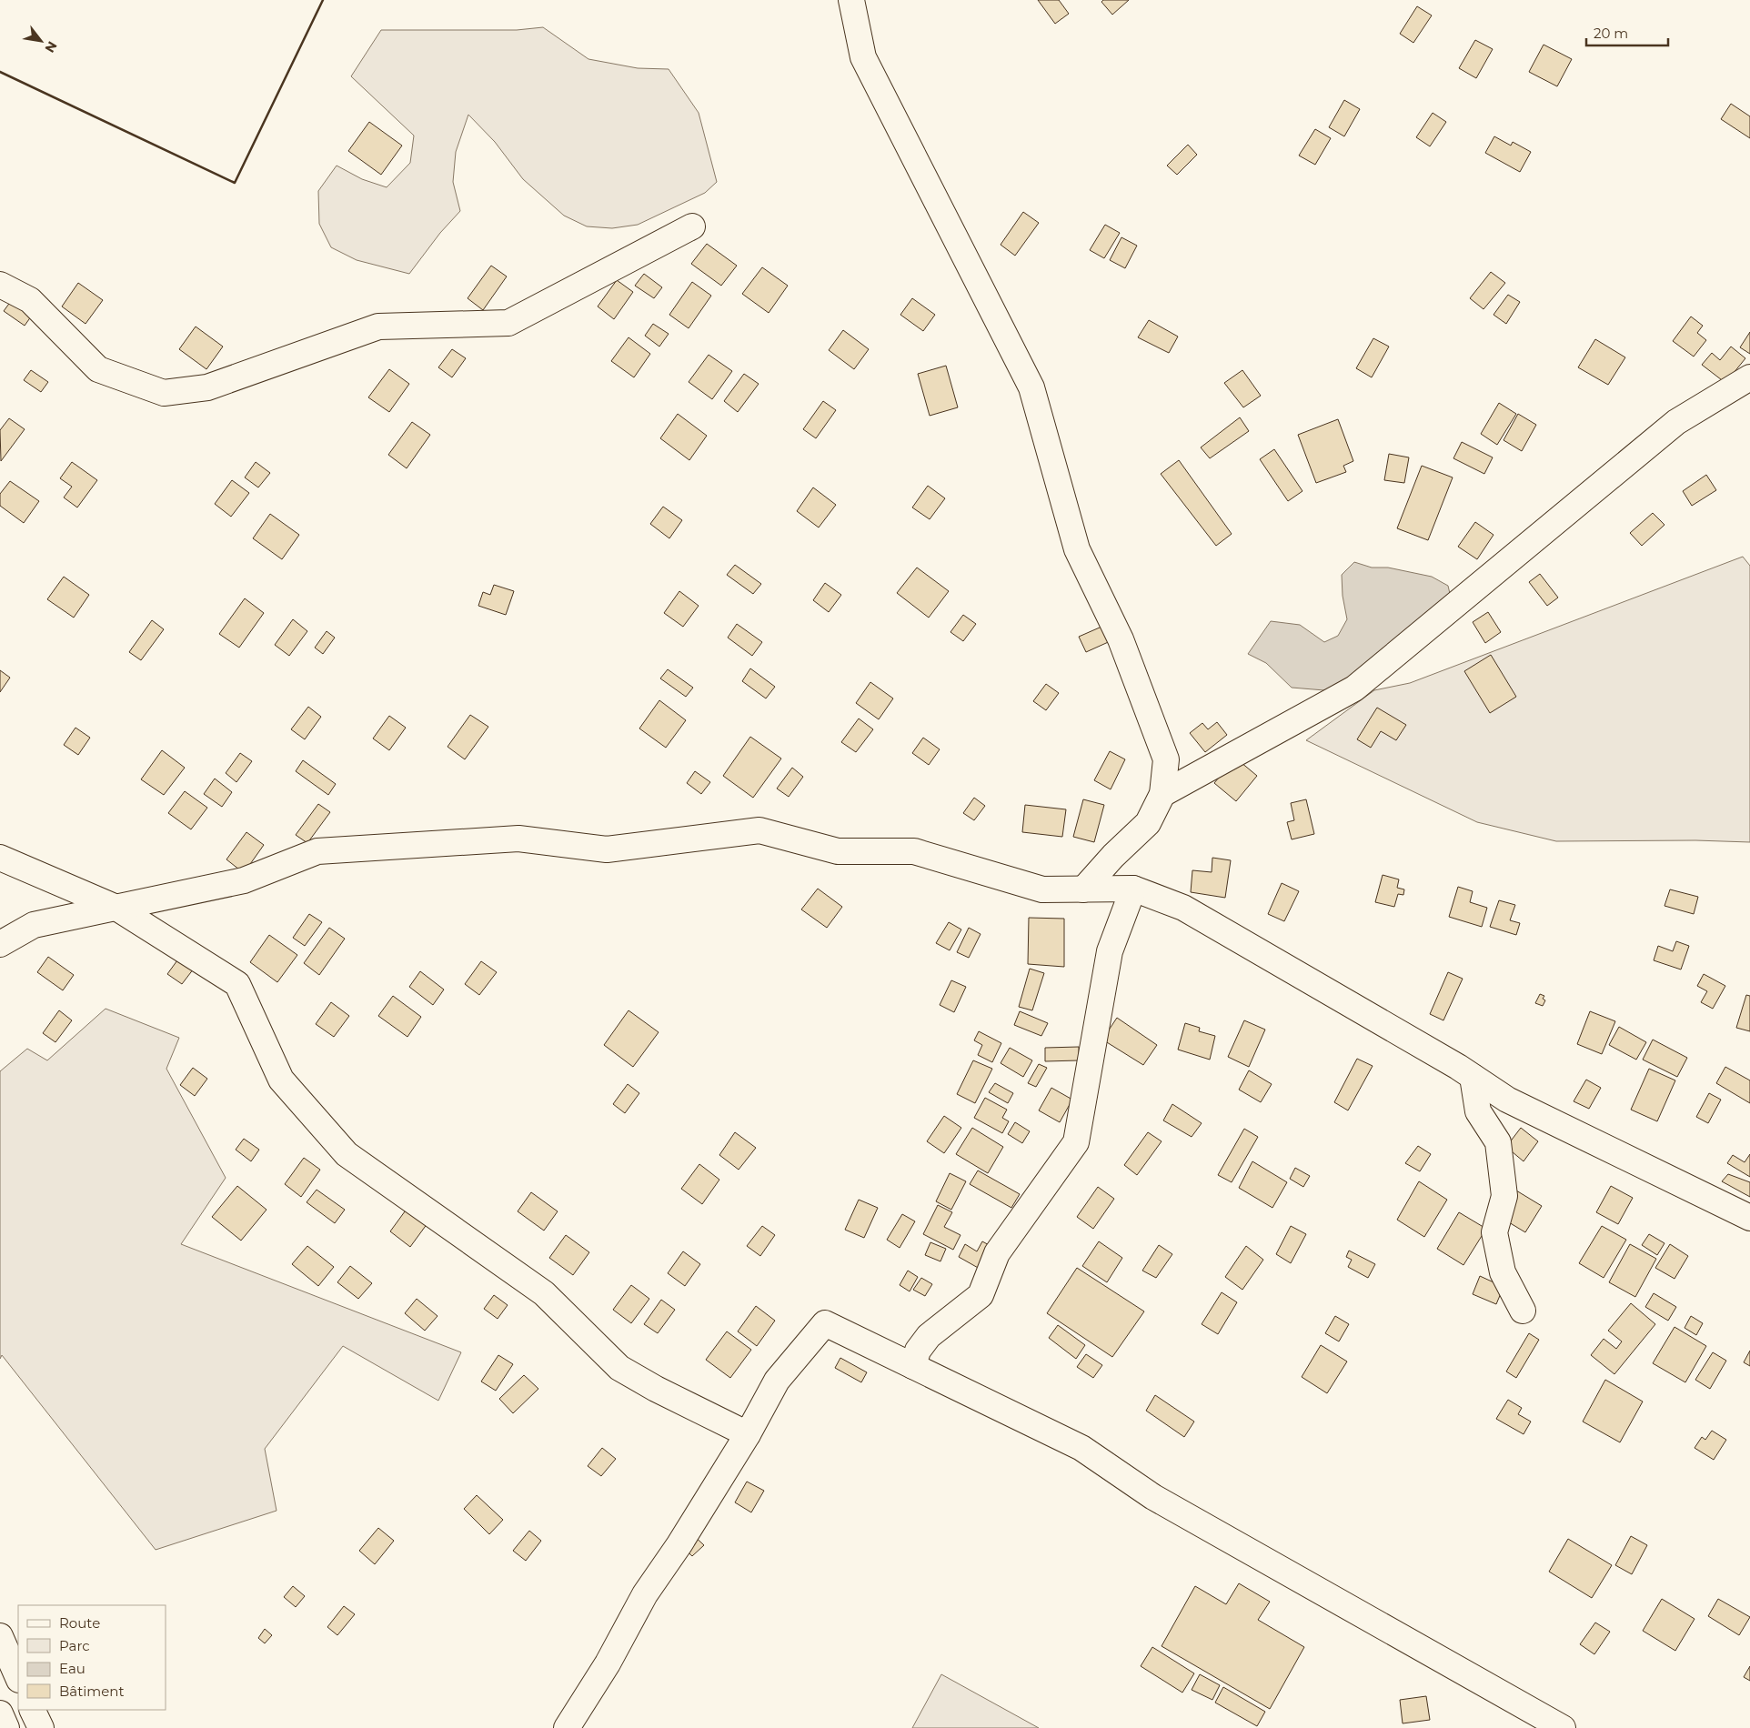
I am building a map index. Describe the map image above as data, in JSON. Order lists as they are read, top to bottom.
{
  "legend": [
    "Route",
    "Parc",
    "Eau",
    "Bâtiment"
  ],
  "scale_bar": "20 m",
  "north": "bottom right"
}
